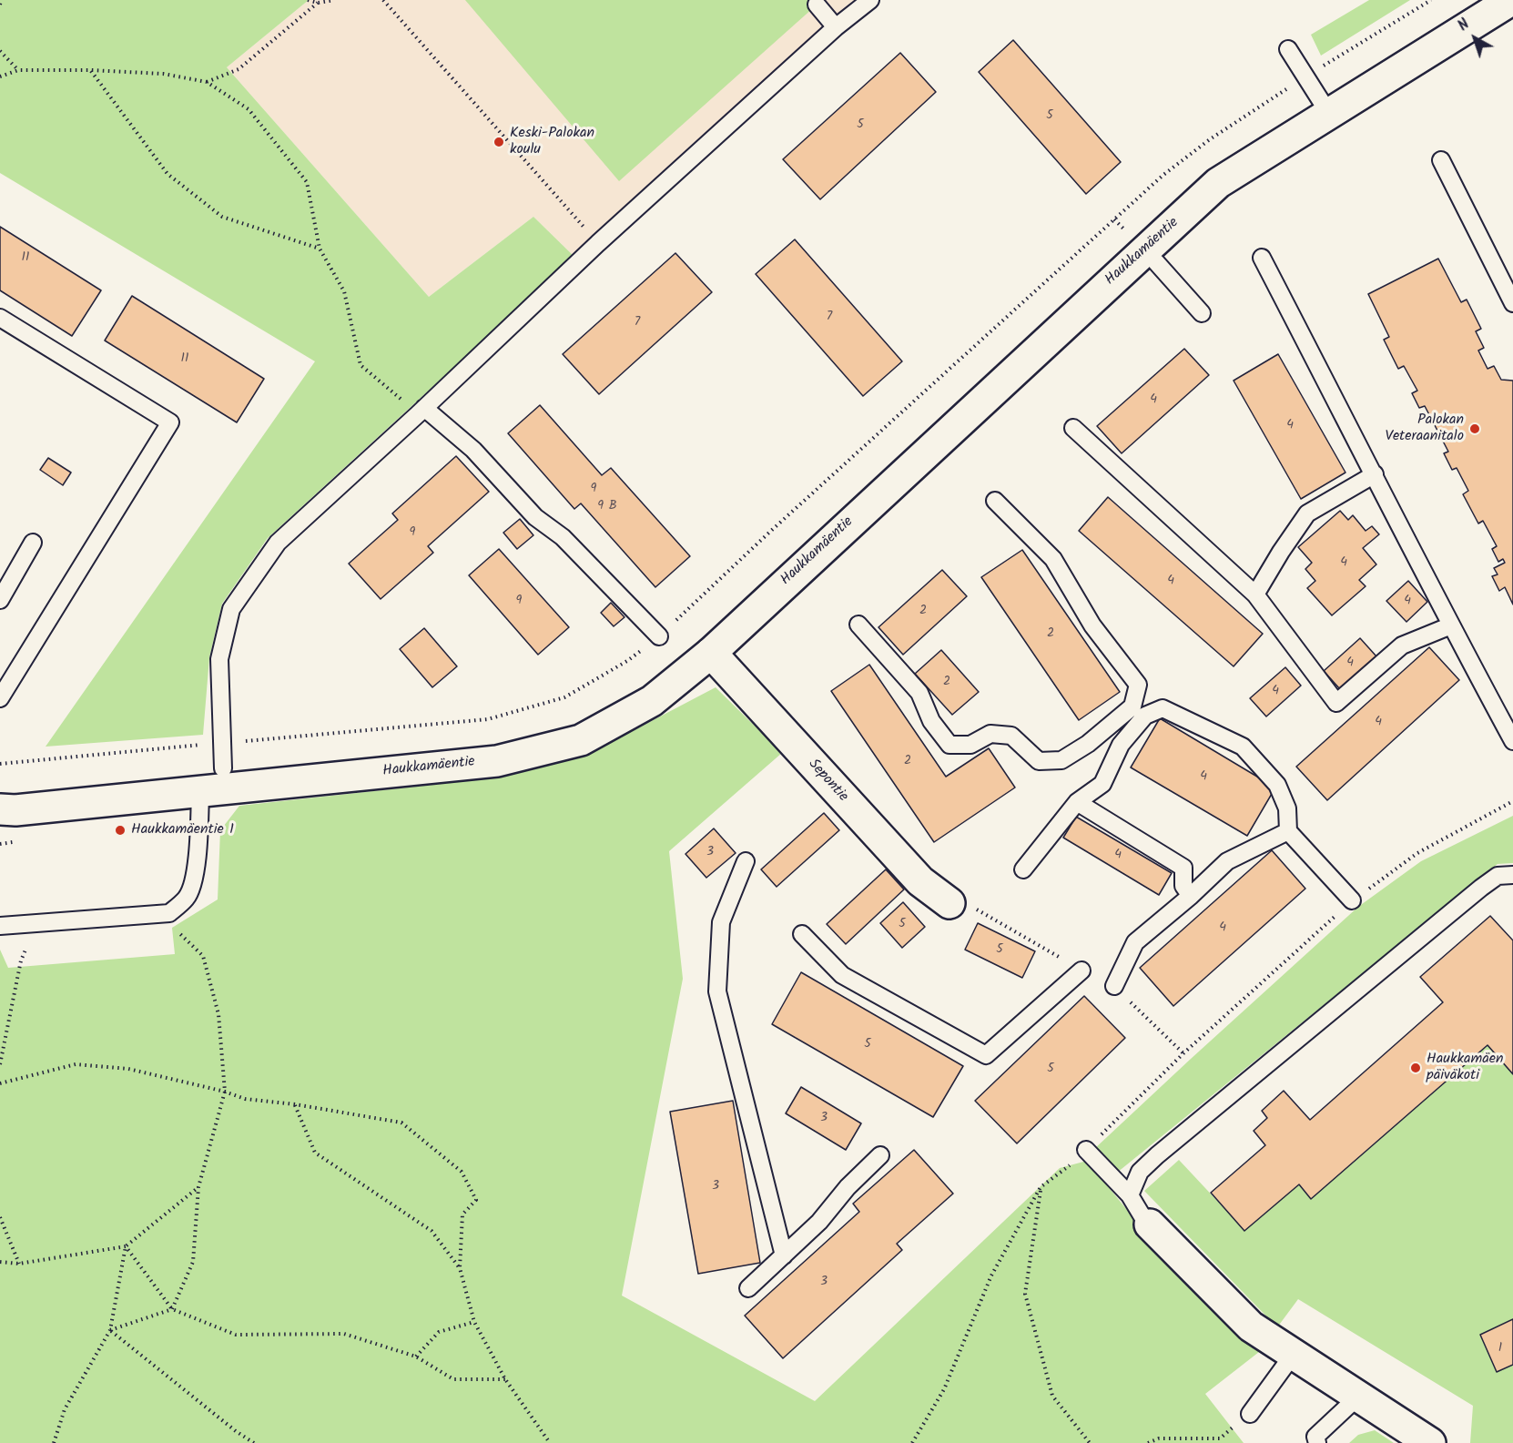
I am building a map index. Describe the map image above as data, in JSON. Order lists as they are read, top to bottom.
{
  "streets": {
    "street": ["Haukkamäentie", "Sepontie"]
  },
  "crossings": [
    ["Haukkamäentie", "Sepontie"]
  ],
  "places": [
    "Keski-Palokan koulu",
    "Palokan Veteraanitalo",
    "Haukkamäentie 1",
    "Haukkamäen päiväkoti"
  ],
  "house_numbers": [
    "5",
    "5",
    "11",
    "7",
    "7",
    "11",
    "4",
    "4",
    "9",
    "9 B",
    "9",
    "4",
    "4",
    "9",
    "4",
    "2",
    "2",
    "4",
    "2",
    "4",
    "4",
    "2",
    "4",
    "3",
    "4",
    "5",
    "4",
    "5",
    "5",
    "5",
    "3",
    "3",
    "3",
    "1"
  ],
  "north": "top left"
}
